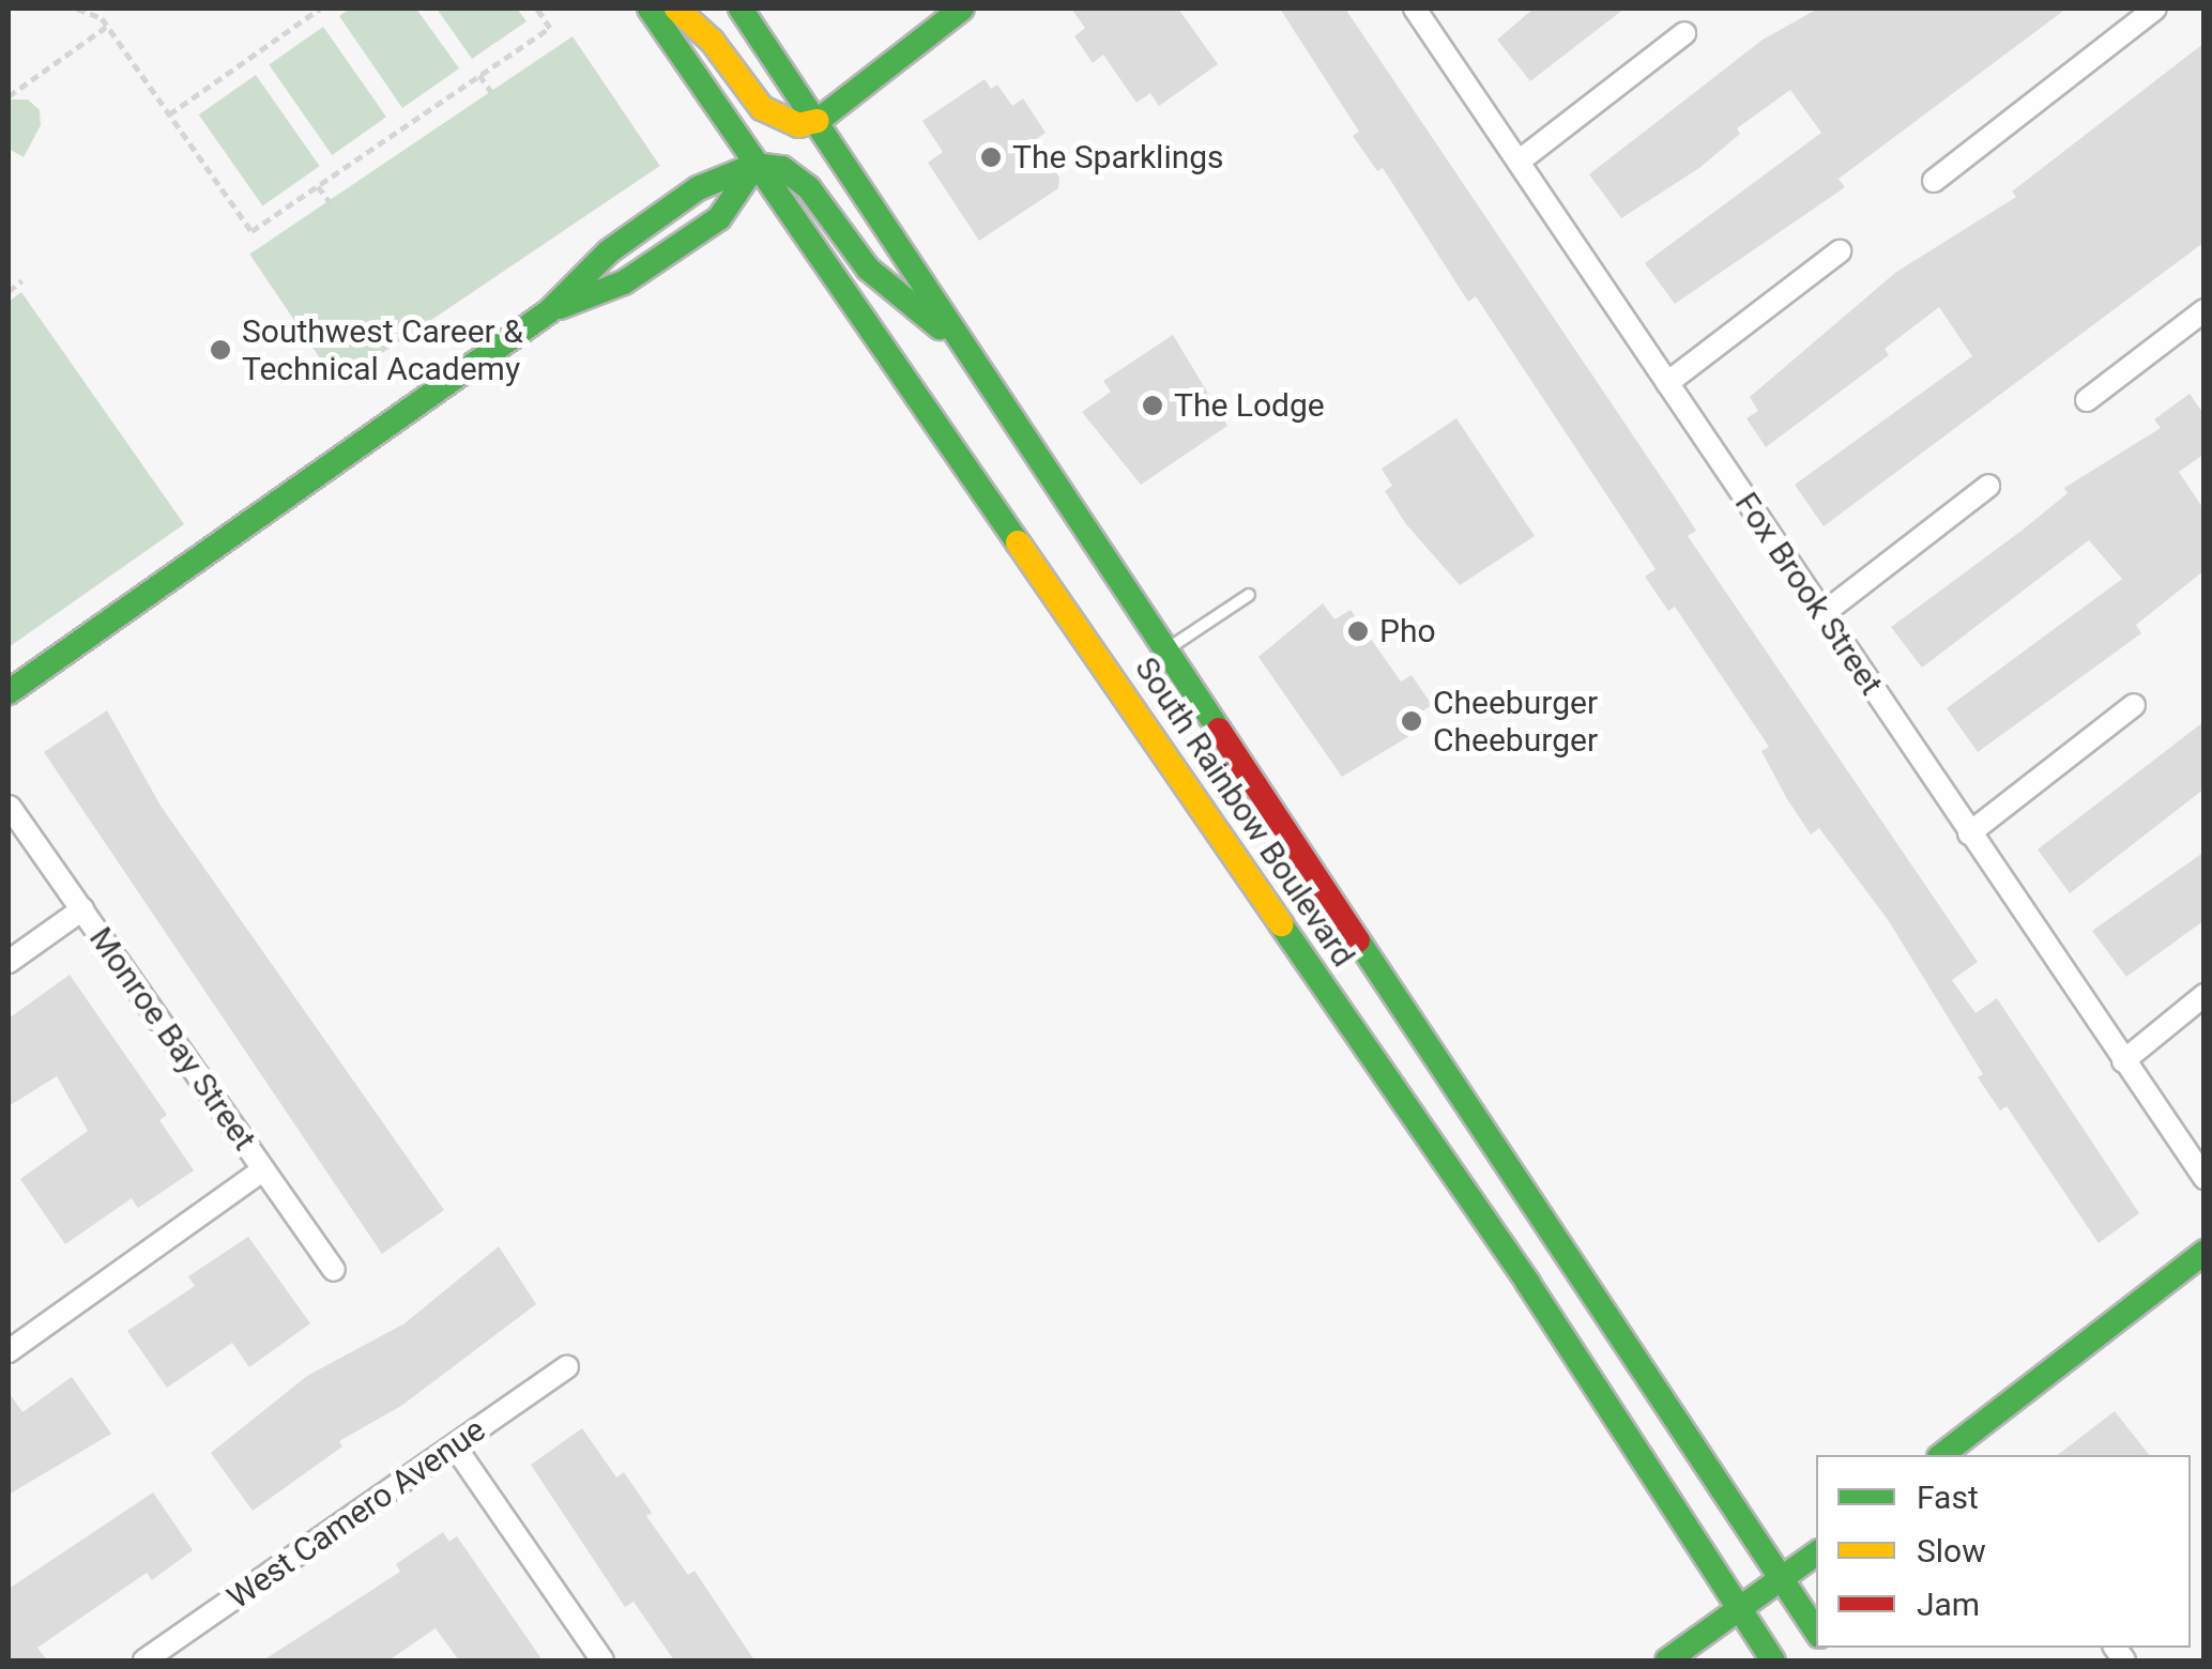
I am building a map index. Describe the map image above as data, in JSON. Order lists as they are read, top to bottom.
{
  "streets": {
    "main road": ["South Rainbow Boulevard"],
    "street": ["Fox Brook Street", "Monroe Bay Street", "West Camero Avenue"]
  },
  "places": [
    "The Sparklings",
    "Southwest Career & Technical Academy",
    "The Lodge",
    "Pho",
    "Cheeburger Cheeburger"
  ],
  "legend": ["Fast", "Slow", "Jam"]
}
